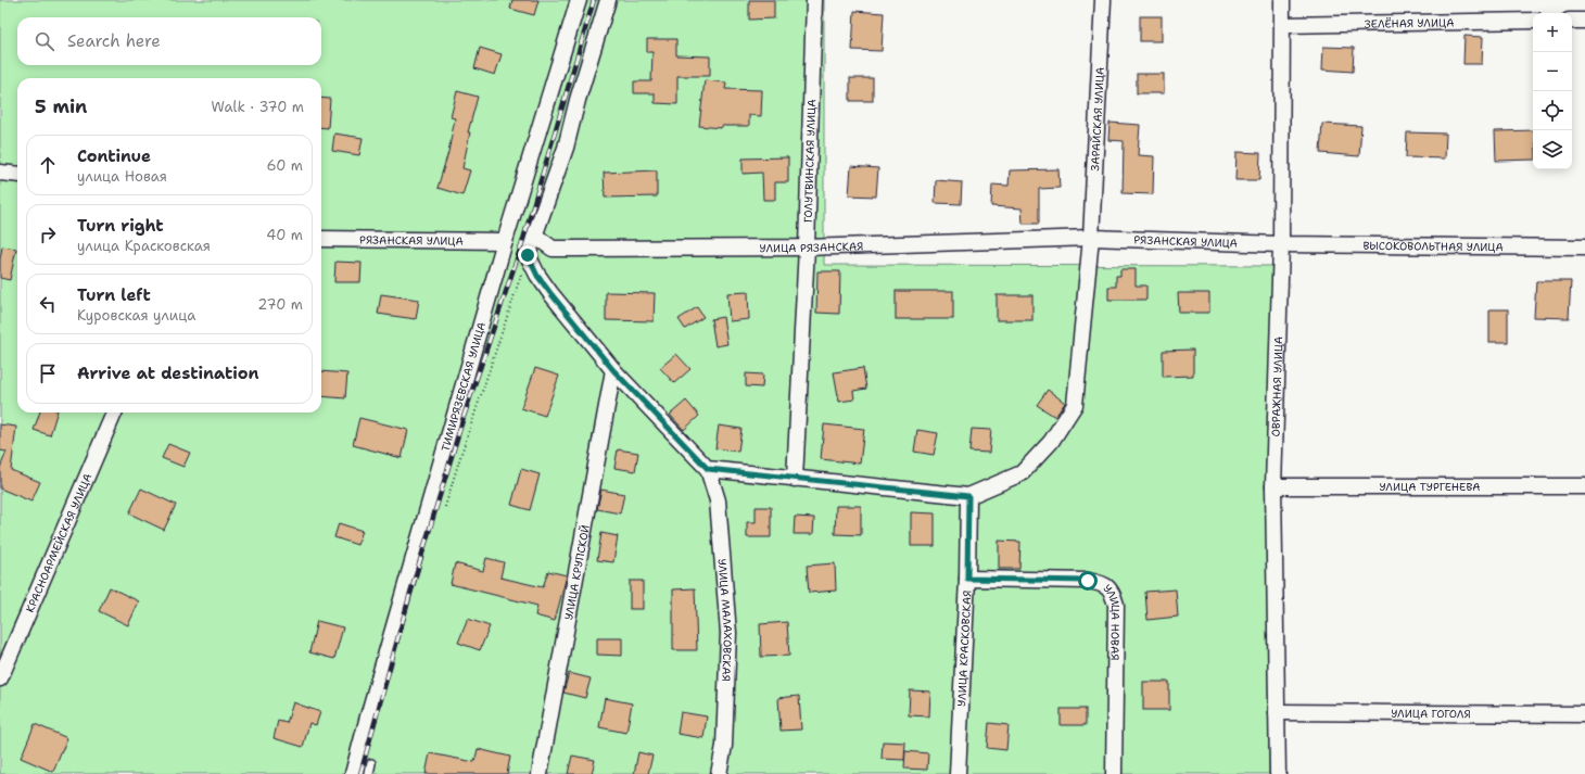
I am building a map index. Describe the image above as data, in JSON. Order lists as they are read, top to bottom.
{
  "streets": {
    "street": [
      "ЗЕЛЁНАЯ УЛИЦА",
      "ЗАРАЙСКАЯ УЛИЦА",
      "ГОЛУТВИНСКАЯ УЛИЦА",
      "РЯЗАНСКАЯ УЛИЦА",
      "ВЫСОКОВОЛЬТНАЯ УЛИЦА",
      "УЛИЦА РЯЗАНСКАЯ",
      "ТИМИРЯЗЕВСКАЯ УЛИЦА",
      "ОВРАЖНАЯ УЛИЦА",
      "УЛИЦА ТУРГЕНЕВА",
      "КРАСНОАРМЕЙСКАЯ УЛИЦА",
      "УЛИЦА КРУПСКОЙ",
      "УЛИЦА МАЛАХОВСКАЯ",
      "УЛИЦА НОВАЯ",
      "УЛИЦА КРАСКОВСКАЯ",
      "УЛИЦА ГОГОЛЯ"
    ]
  },
  "crossings": [
    ["ЗЕЛЁНАЯ УЛИЦА", "ОВРАЖНАЯ УЛИЦА"],
    ["ЗАРАЙСКАЯ УЛИЦА", "РЯЗАНСКАЯ УЛИЦА"],
    ["ЗАРАЙСКАЯ УЛИЦА", "УЛИЦА РЯЗАНСКАЯ"],
    ["ЗАРАЙСКАЯ УЛИЦА", "УЛИЦА КРАСКОВСКАЯ"],
    ["ГОЛУТВИНСКАЯ УЛИЦА", "УЛИЦА РЯЗАНСКАЯ"],
    ["РЯЗАНСКАЯ УЛИЦА", "ВЫСОКОВОЛЬТНАЯ УЛИЦА"],
    ["РЯЗАНСКАЯ УЛИЦА", "УЛИЦА РЯЗАНСКАЯ"],
    ["РЯЗАНСКАЯ УЛИЦА", "ТИМИРЯЗЕВСКАЯ УЛИЦА"],
    ["РЯЗАНСКАЯ УЛИЦА", "ОВРАЖНАЯ УЛИЦА"],
    ["ВЫСОКОВОЛЬТНАЯ УЛИЦА", "ОВРАЖНАЯ УЛИЦА"],
    ["ОВРАЖНАЯ УЛИЦА", "УЛИЦА ТУРГЕНЕВА"],
    ["ОВРАЖНАЯ УЛИЦА", "УЛИЦА ГОГОЛЯ"],
    ["УЛИЦА НОВАЯ", "УЛИЦА КРАСКОВСКАЯ"]
  ],
  "page": {
    "map_buttons": ["+", "−"],
    "search": "Search here",
    "heading": ["5 min", "Walk · 370 m"],
    "list": [
      ["Continue", "улица Новая", "60 m"],
      ["Turn right", "улица Красковская", "40 m"],
      ["Turn left", "Куровская улица", "270 m"],
      "Arrive at destination"
    ]
  }
}
